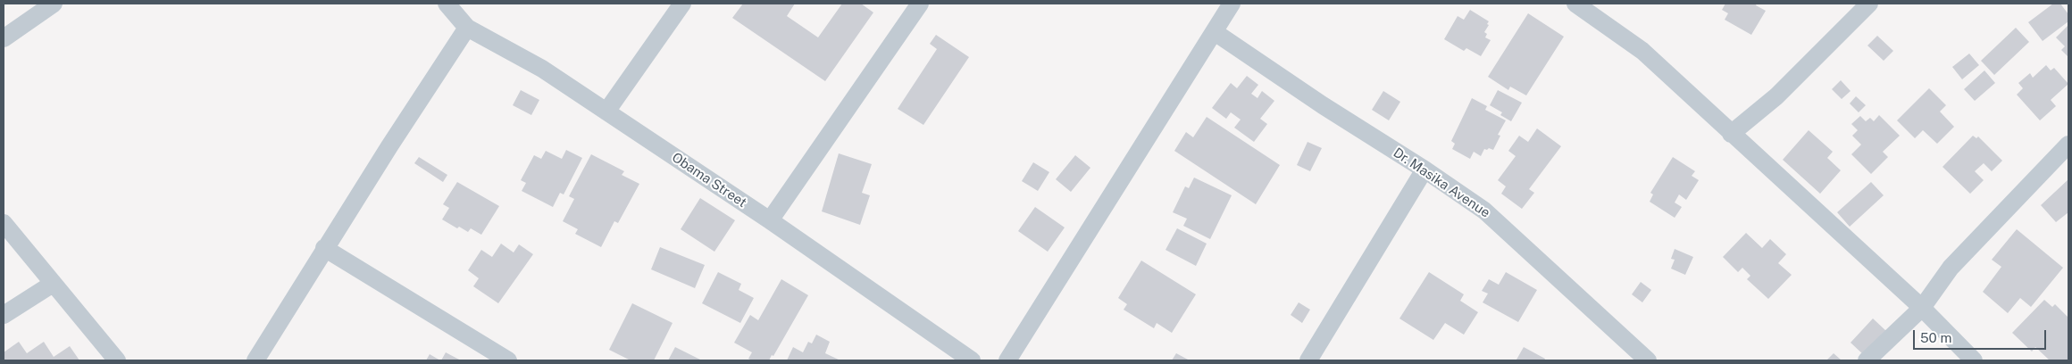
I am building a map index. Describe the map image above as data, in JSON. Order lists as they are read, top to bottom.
{
  "streets": {
    "street": ["Obama Street", "Dr. Masika Avenue"]
  },
  "scale_bar": "50 m"
}
